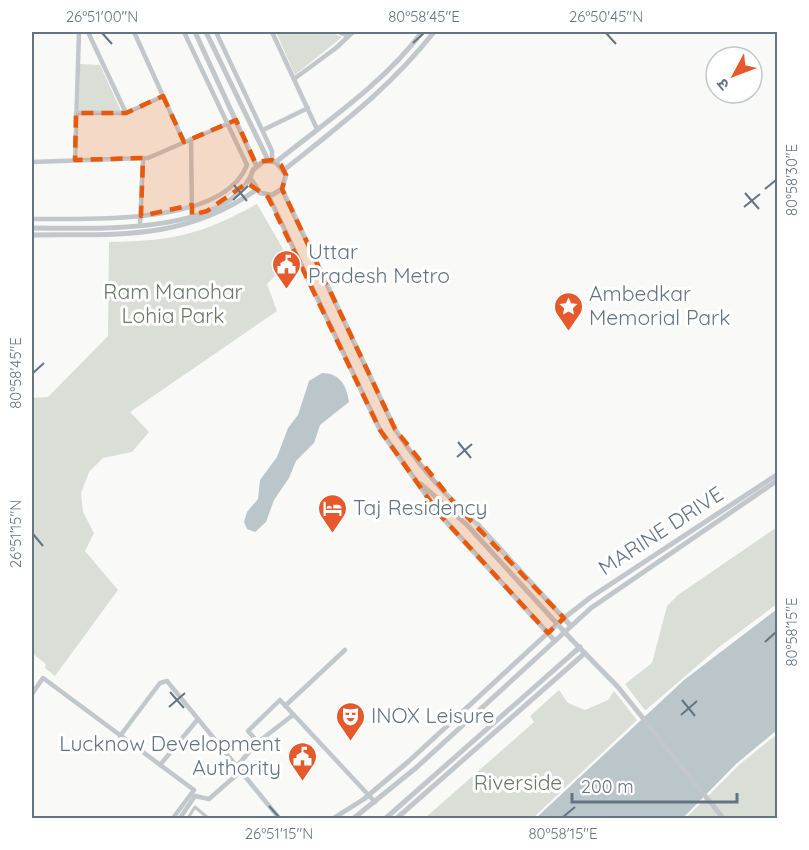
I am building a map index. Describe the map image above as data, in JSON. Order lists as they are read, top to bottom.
{
  "streets": {
    "street": ["MARINE DRIVE"]
  },
  "parks": ["Ram Manohar Lohia Park", "Riverside"],
  "places": {
    "public building": ["Uttar Pradesh Metro", "Lucknow Development Authority"],
    "place": ["Ambedkar Memorial Park"],
    "hotel": ["Taj Residency"],
    "theatre": ["INOX Leisure"]
  },
  "scale_bar": "200 m",
  "north": "bottom left",
  "coordinates": [
    "26°51'00\"N",
    "80°58'45\"E",
    "26°50'45\"N",
    "80°58'30\"E",
    "26°51'15\"N",
    "80°58'15\"E"
  ]
}
